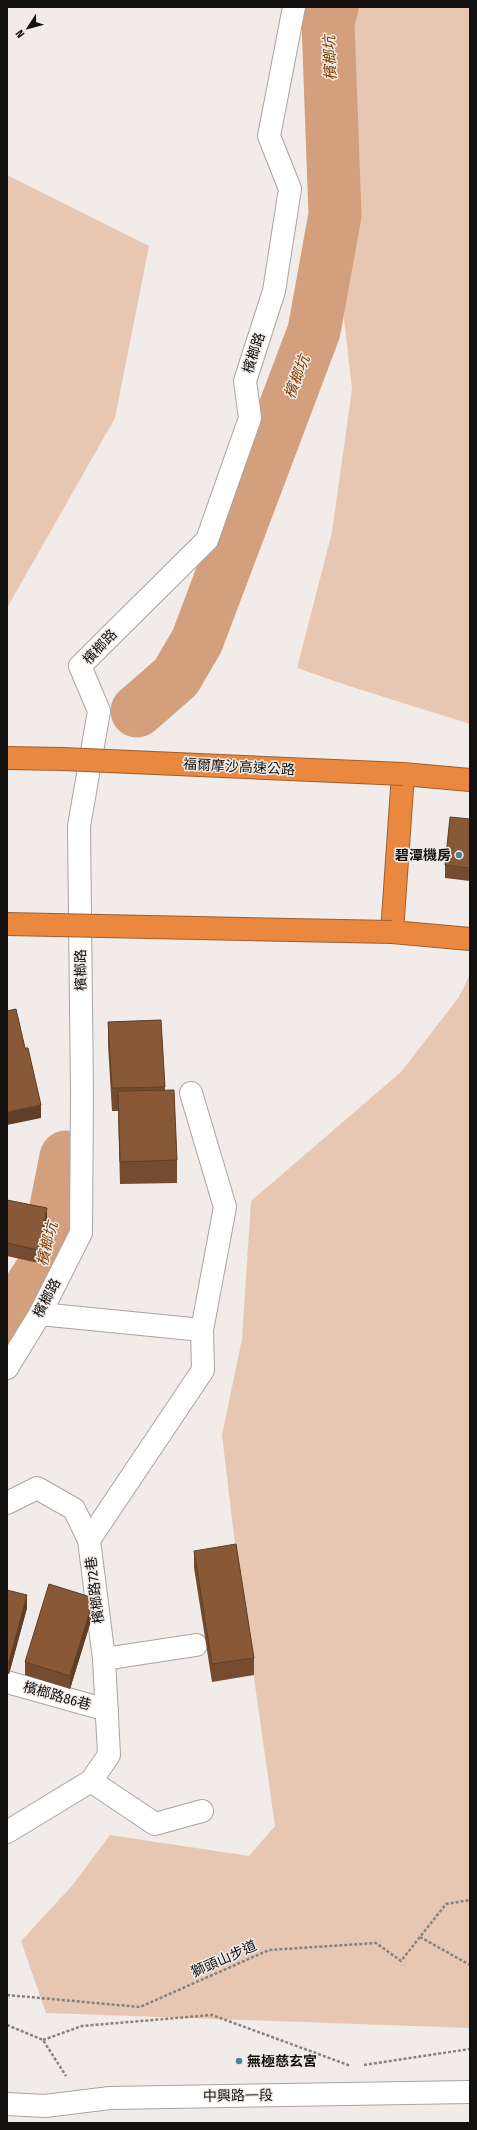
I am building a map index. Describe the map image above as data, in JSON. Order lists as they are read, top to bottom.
{
  "streets": {
    "highway": ["福爾摩沙高速公路"],
    "street": [
      "檳榔路",
      "檳榔路72巷",
      "檳榔路86巷",
      "中興路一段"
    ],
    "path": ["獅頭山步道"]
  },
  "crossings": [
    ["檳榔路72巷", "檳榔路86巷"]
  ],
  "water": ["檳榔坑"],
  "places": ["碧潭機房", "無極慈玄宮"],
  "north": "bottom left"
}
